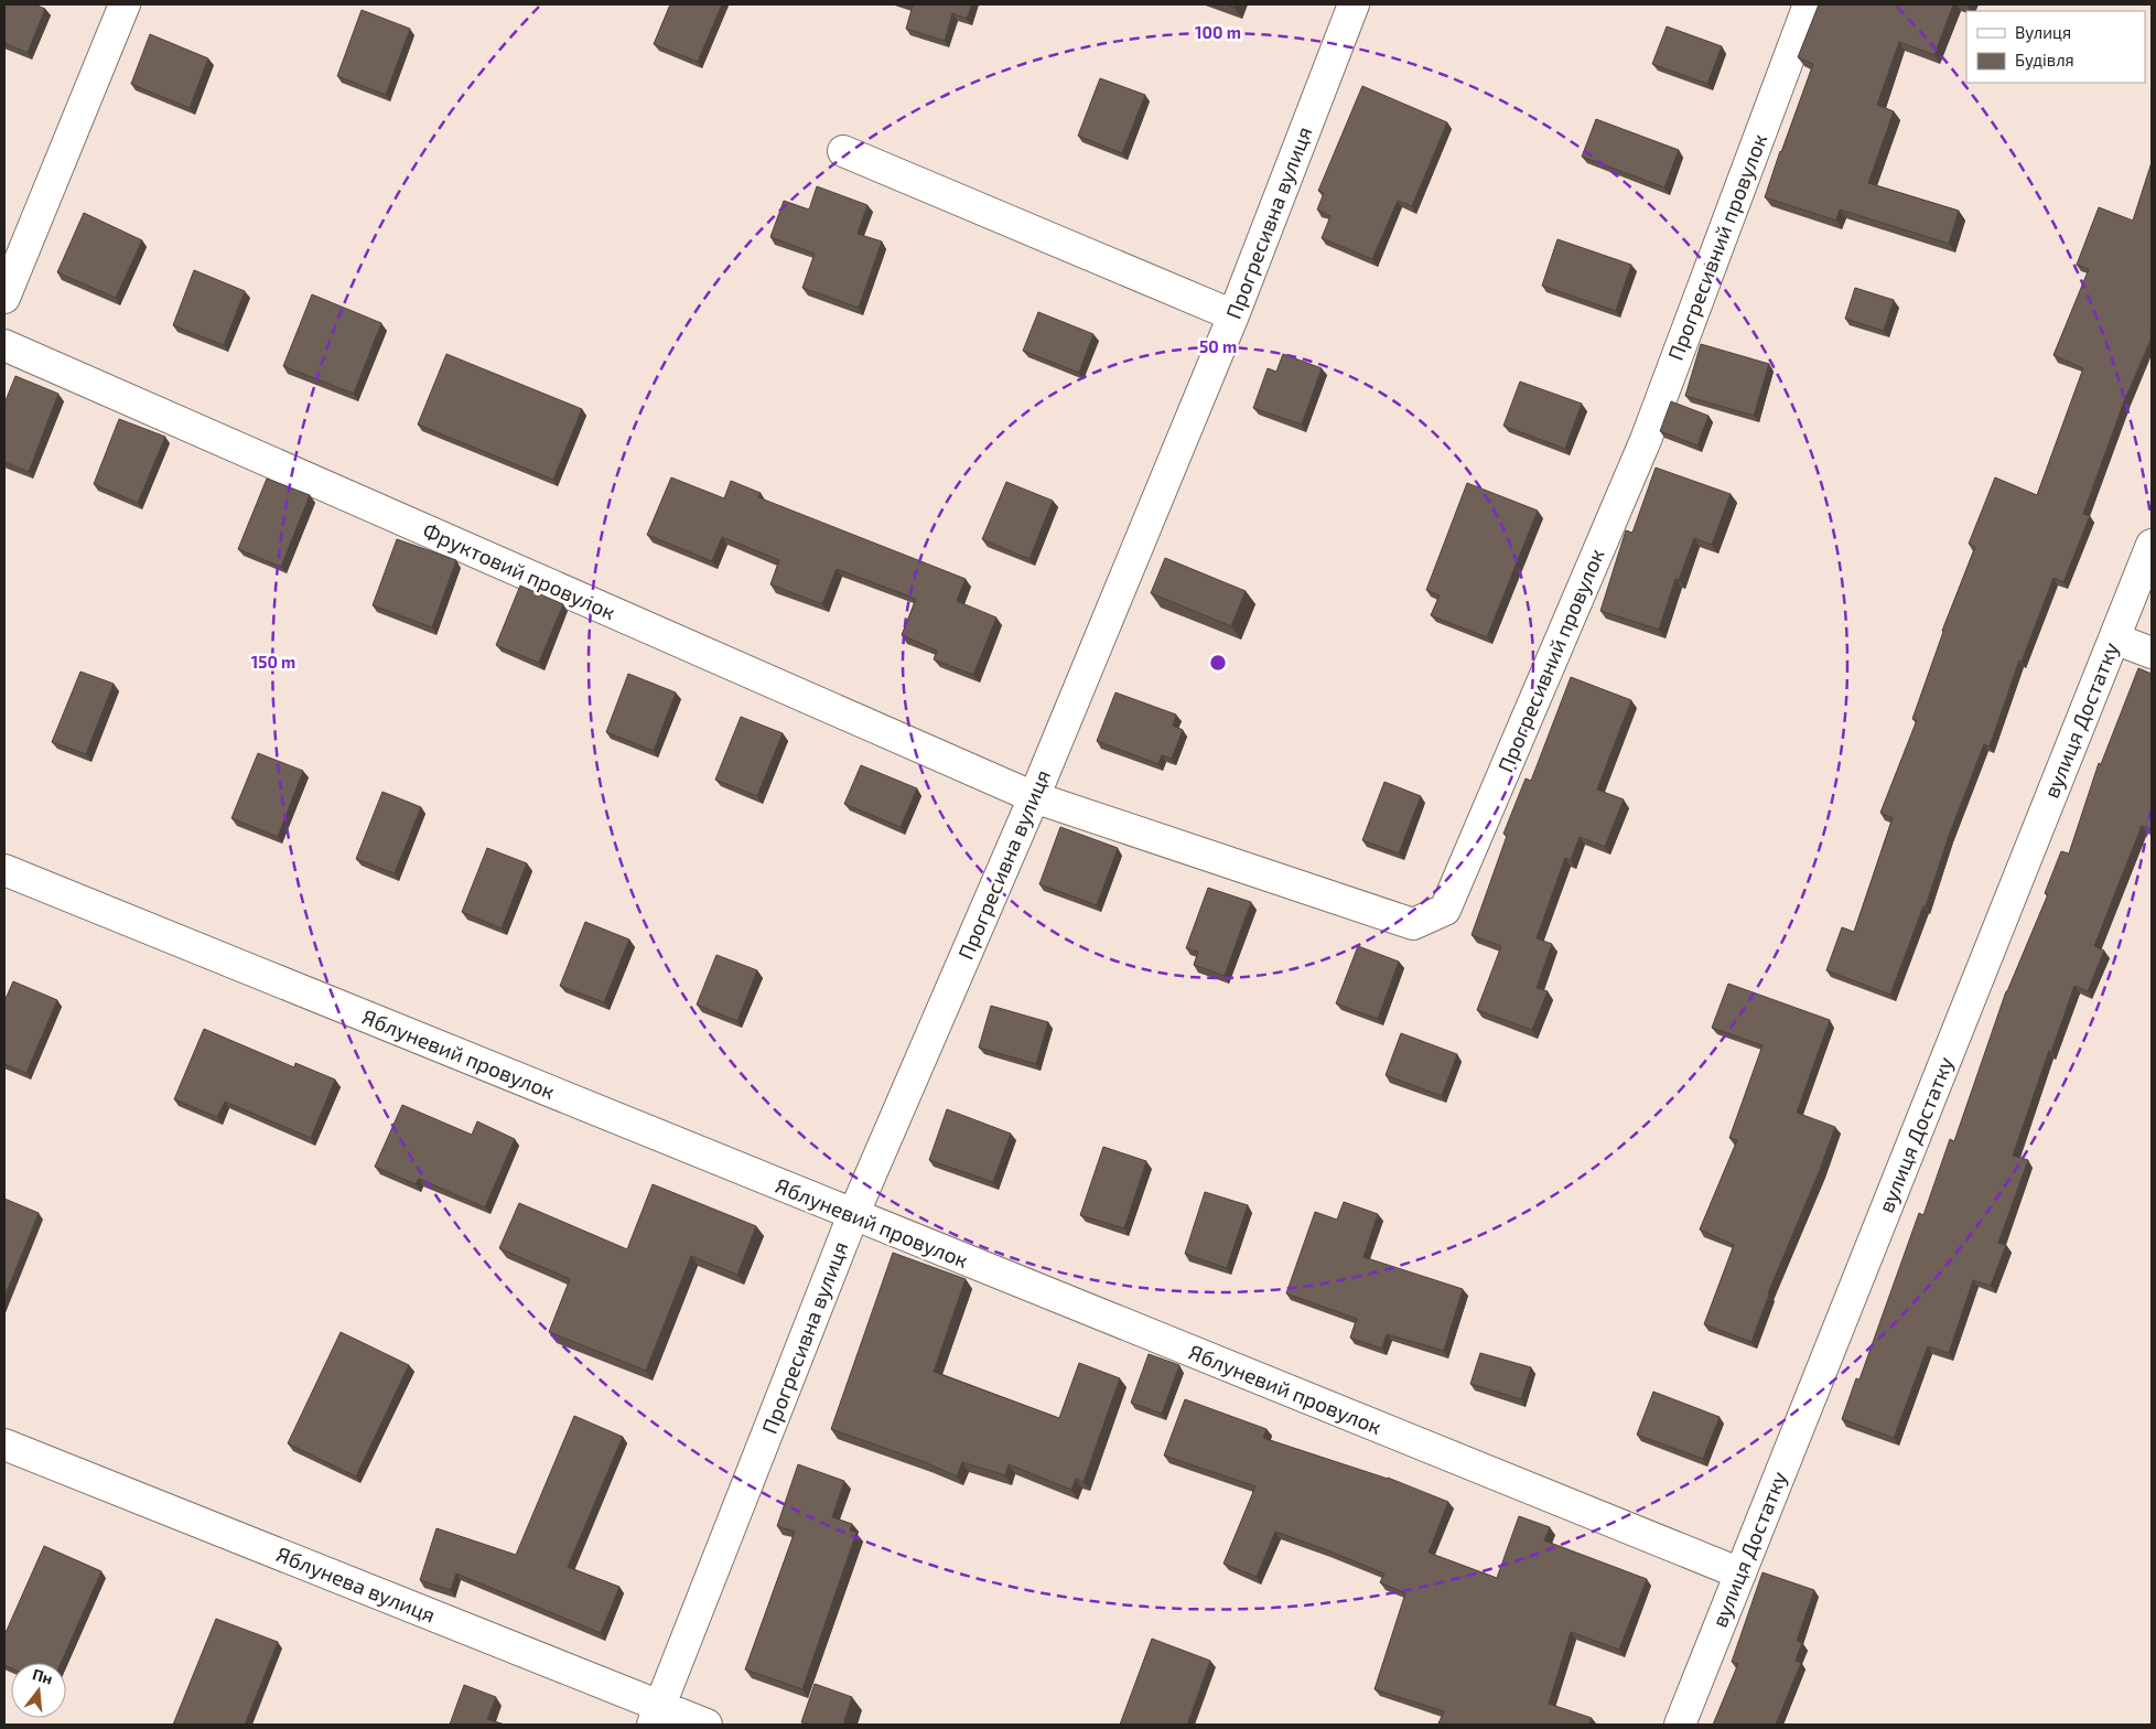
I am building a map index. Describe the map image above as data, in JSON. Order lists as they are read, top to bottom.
{
  "streets": {
    "street": [
      "Прогресивна вулиця",
      "Прогресивний провулок",
      "Фруктовий провулок",
      "вулиця Достатку",
      "Яблуневий провулок",
      "Яблунева вулиця"
    ]
  },
  "crossings": [
    ["Прогресивна вулиця", "Прогресивний провулок"],
    ["Прогресивна вулиця", "Фруктовий провулок"],
    ["Прогресивна вулиця", "Яблуневий провулок"],
    ["Прогресивна вулиця", "Яблунева вулиця"],
    ["Прогресивний провулок", "Фруктовий провулок"],
    ["вулиця Достатку", "Яблуневий провулок"]
  ],
  "legend": ["Вулиця", "Будівля"],
  "north": "top",
  "rings": ["100 m", "50 m", "150 m"]
}
